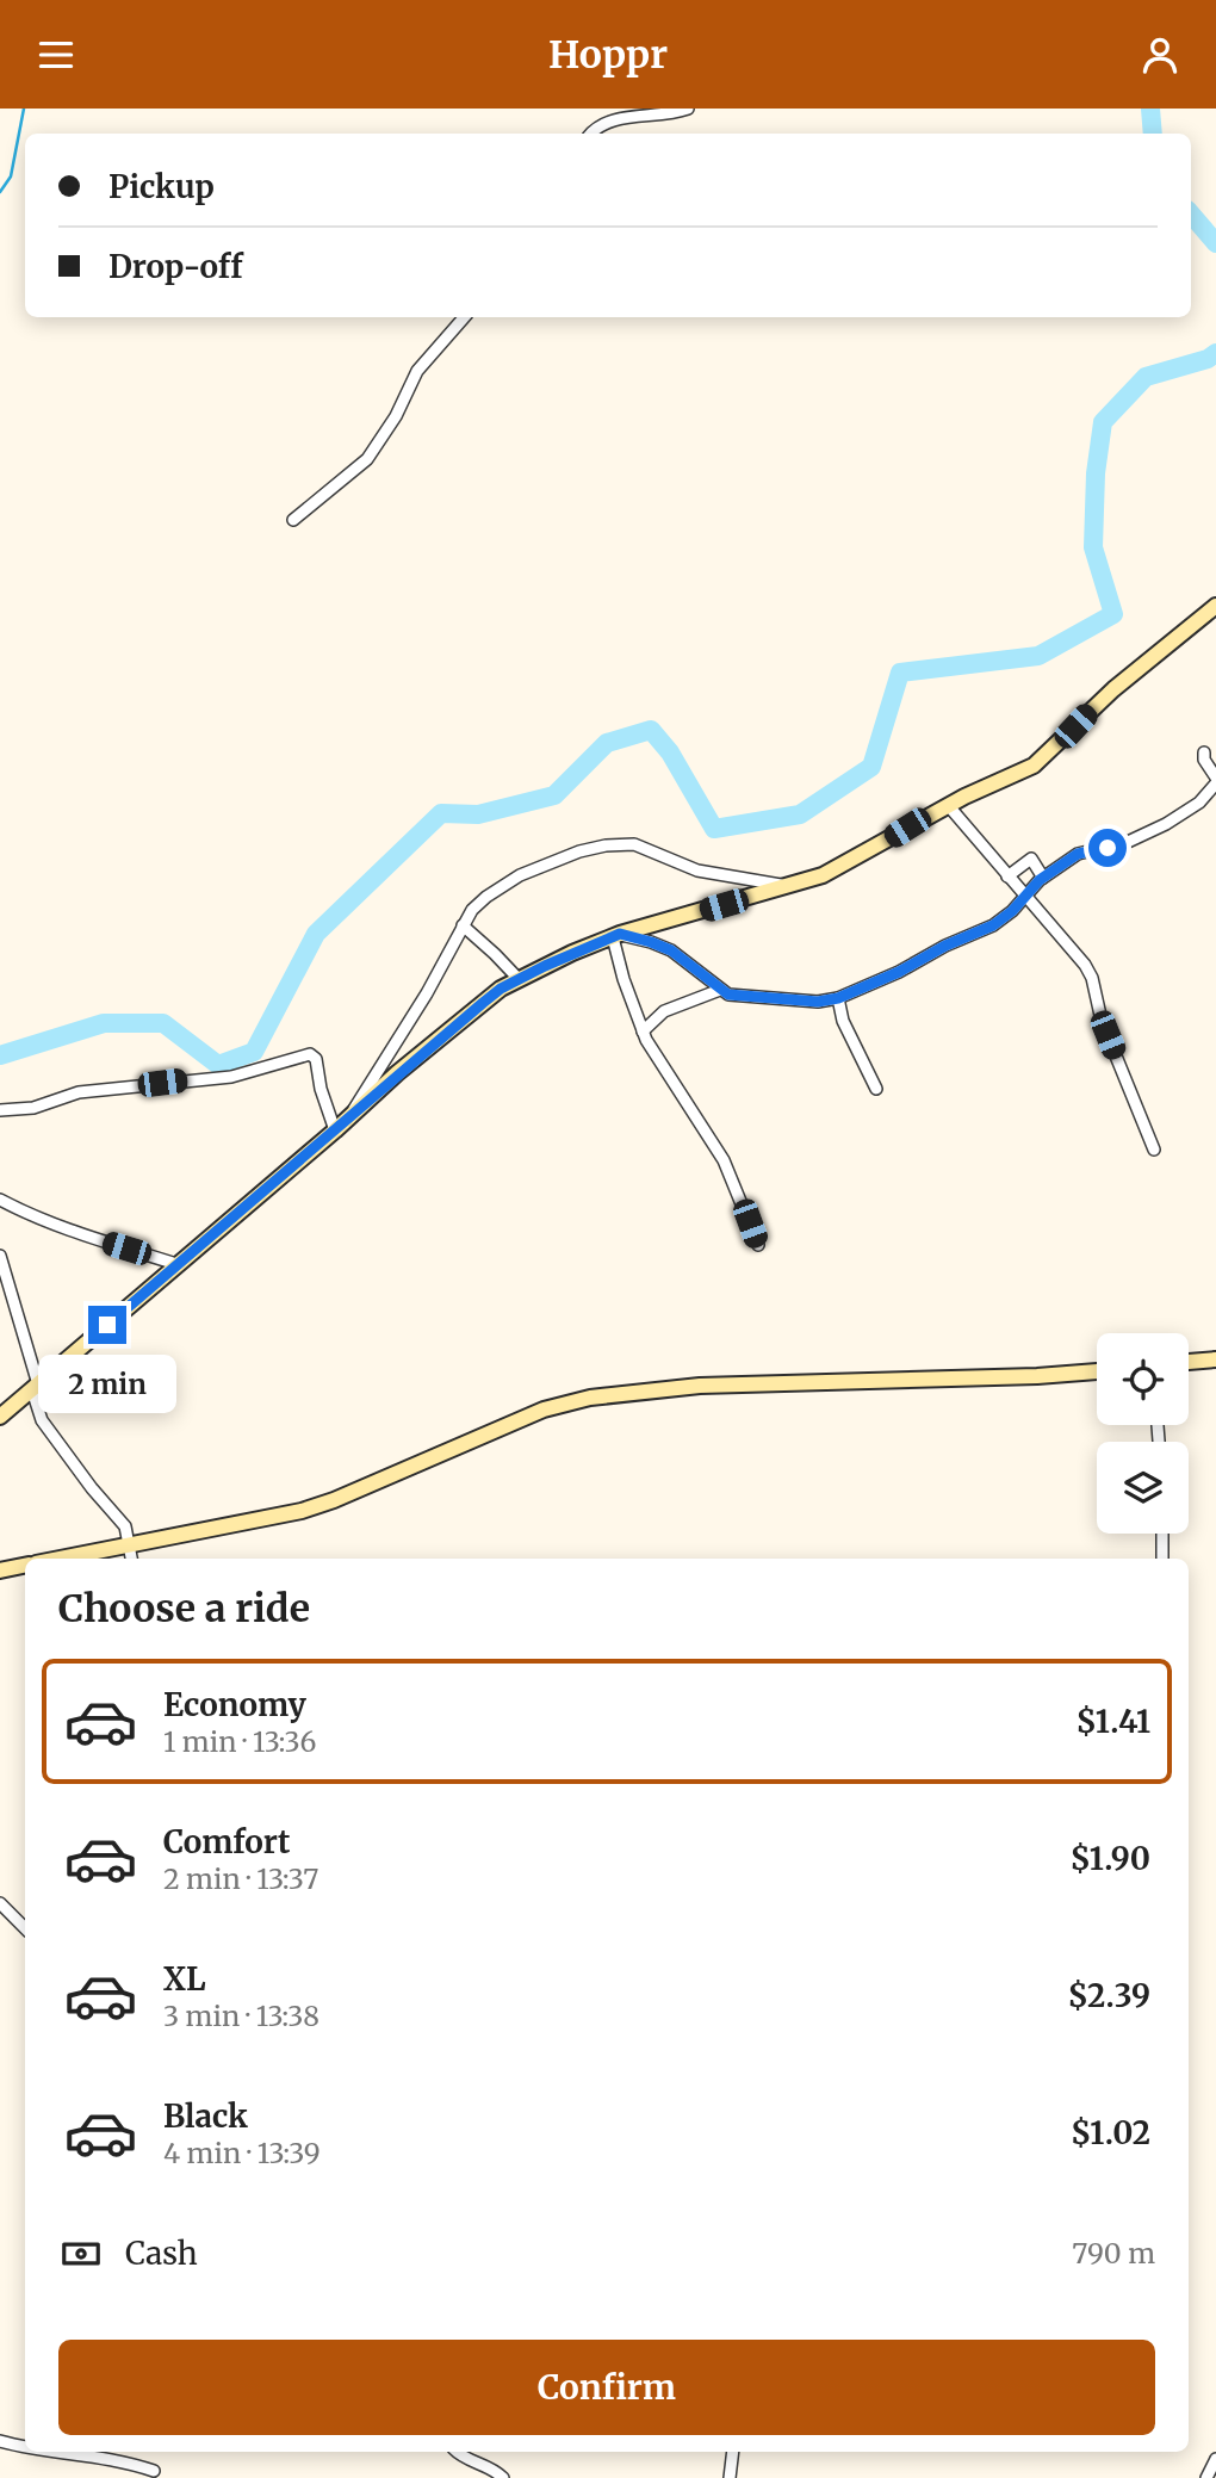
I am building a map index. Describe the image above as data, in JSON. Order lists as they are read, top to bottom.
{
  "page": {
    "header": "Hoppr",
    "banner": ["Pickup", "Drop-off"],
    "bubble": "2 min",
    "heading": "Choose a ride",
    "list": [
      {
        "name": "Economy",
        "note": "1 min · 13:36",
        "value": "$1.41"
      },
      {
        "name": "Comfort",
        "note": "2 min · 13:37",
        "value": "$1.90"
      },
      {
        "name": "XL",
        "note": "3 min · 13:38",
        "value": "$2.39"
      },
      {
        "name": "Black",
        "note": "4 min · 13:39",
        "value": "$1.02"
      }
    ],
    "pay": ["Cash", "790 m"],
    "buttons": "Confirm"
  }
}
